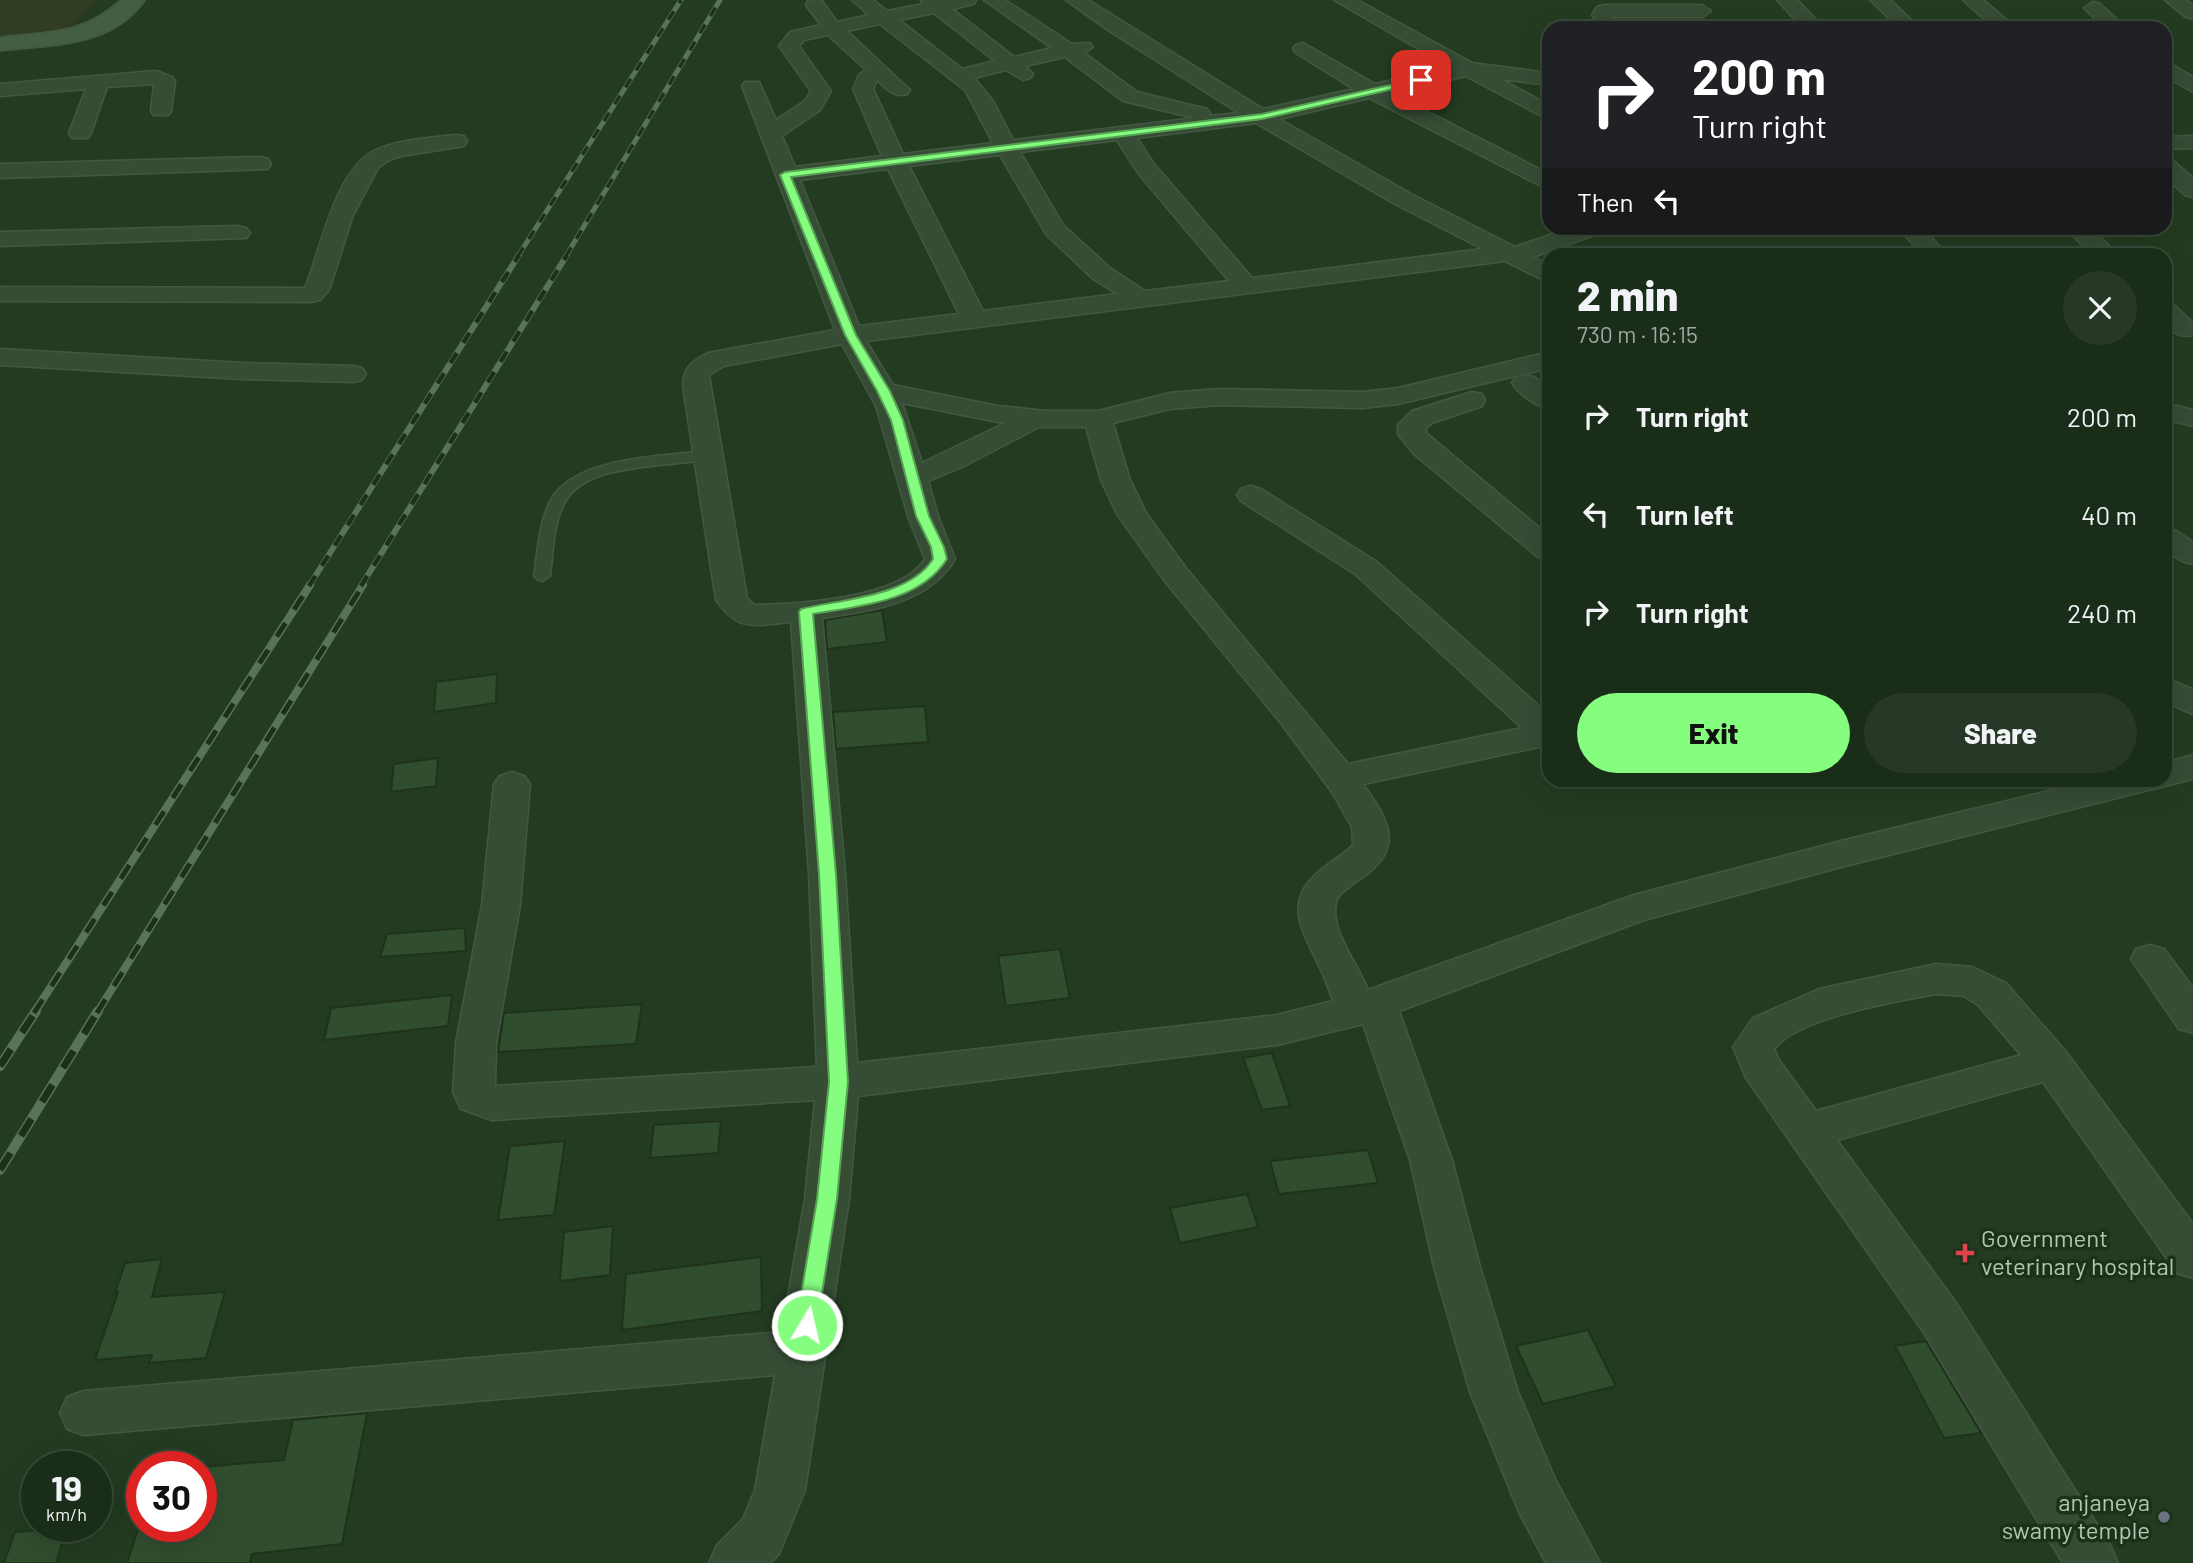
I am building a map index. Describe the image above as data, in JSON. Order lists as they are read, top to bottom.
{
  "places": {
    "health": ["Government veterinary hospital"],
    "other": ["anjaneya swamy temple"]
  },
  "page": {
    "turn": ["200 m", "Turn right"],
    "then": "Then",
    "heading": ["2 min", "730 m · 16:15"],
    "list": [
      {
        "name": "Turn right",
        "value": "200 m"
      },
      {
        "name": "Turn left",
        "value": "40 m"
      },
      {
        "name": "Turn right",
        "value": "240 m"
      }
    ],
    "buttons": ["Exit", "Share"],
    "speed": "19 km/h",
    "limit": "30"
  }
}
